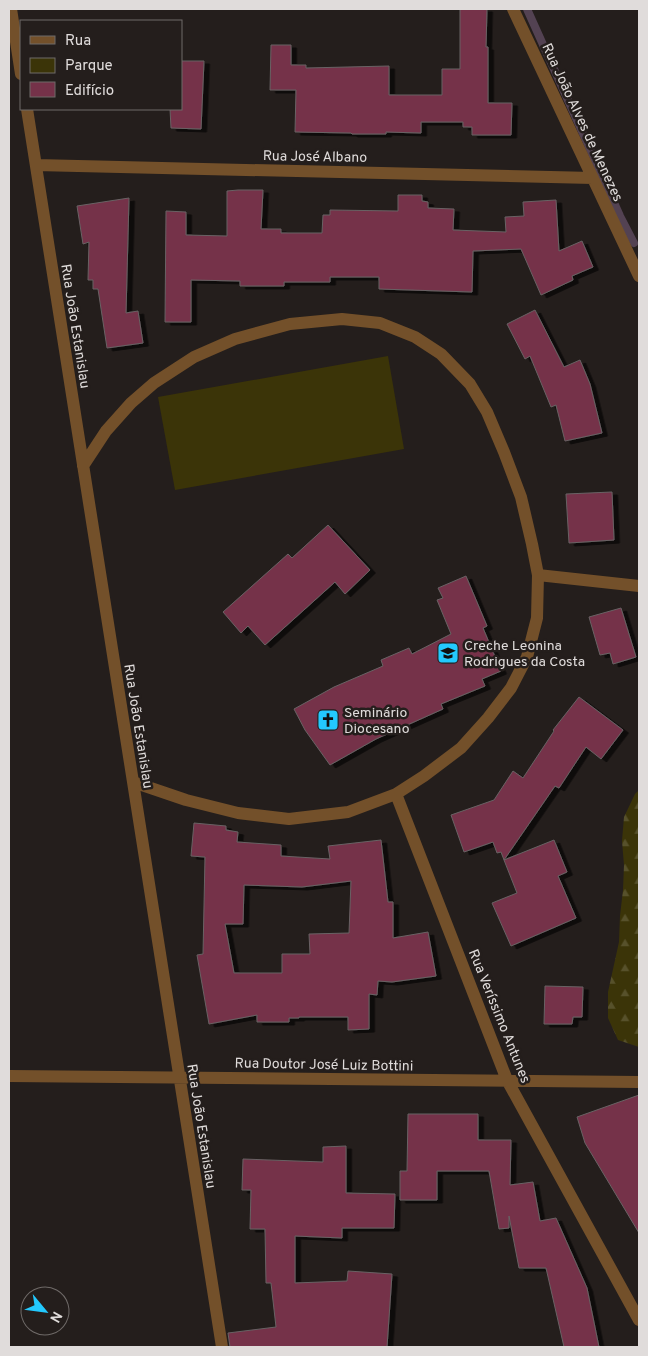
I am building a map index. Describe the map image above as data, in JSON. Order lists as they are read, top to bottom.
{
  "streets": {
    "street": [
      "Rua João Alves de Menezes",
      "Rua José Albano",
      "Rua João Estanislau",
      "Rua Veríssimo Antunes",
      "Rua Doutor José Luiz Bottini"
    ]
  },
  "crossings": [
    ["Rua João Alves de Menezes", "Rua José Albano"],
    ["Rua José Albano", "Rua João Estanislau"],
    ["Rua João Estanislau", "Rua Doutor José Luiz Bottini"],
    ["Rua Veríssimo Antunes", "Rua Doutor José Luiz Bottini"]
  ],
  "places": {
    "school or university": ["Creche Leonina Rodrigues da Costa"],
    "church": ["Seminário Diocesano"]
  },
  "legend": ["Rua", "Parque", "Edifício"],
  "north": "bottom right"
}
